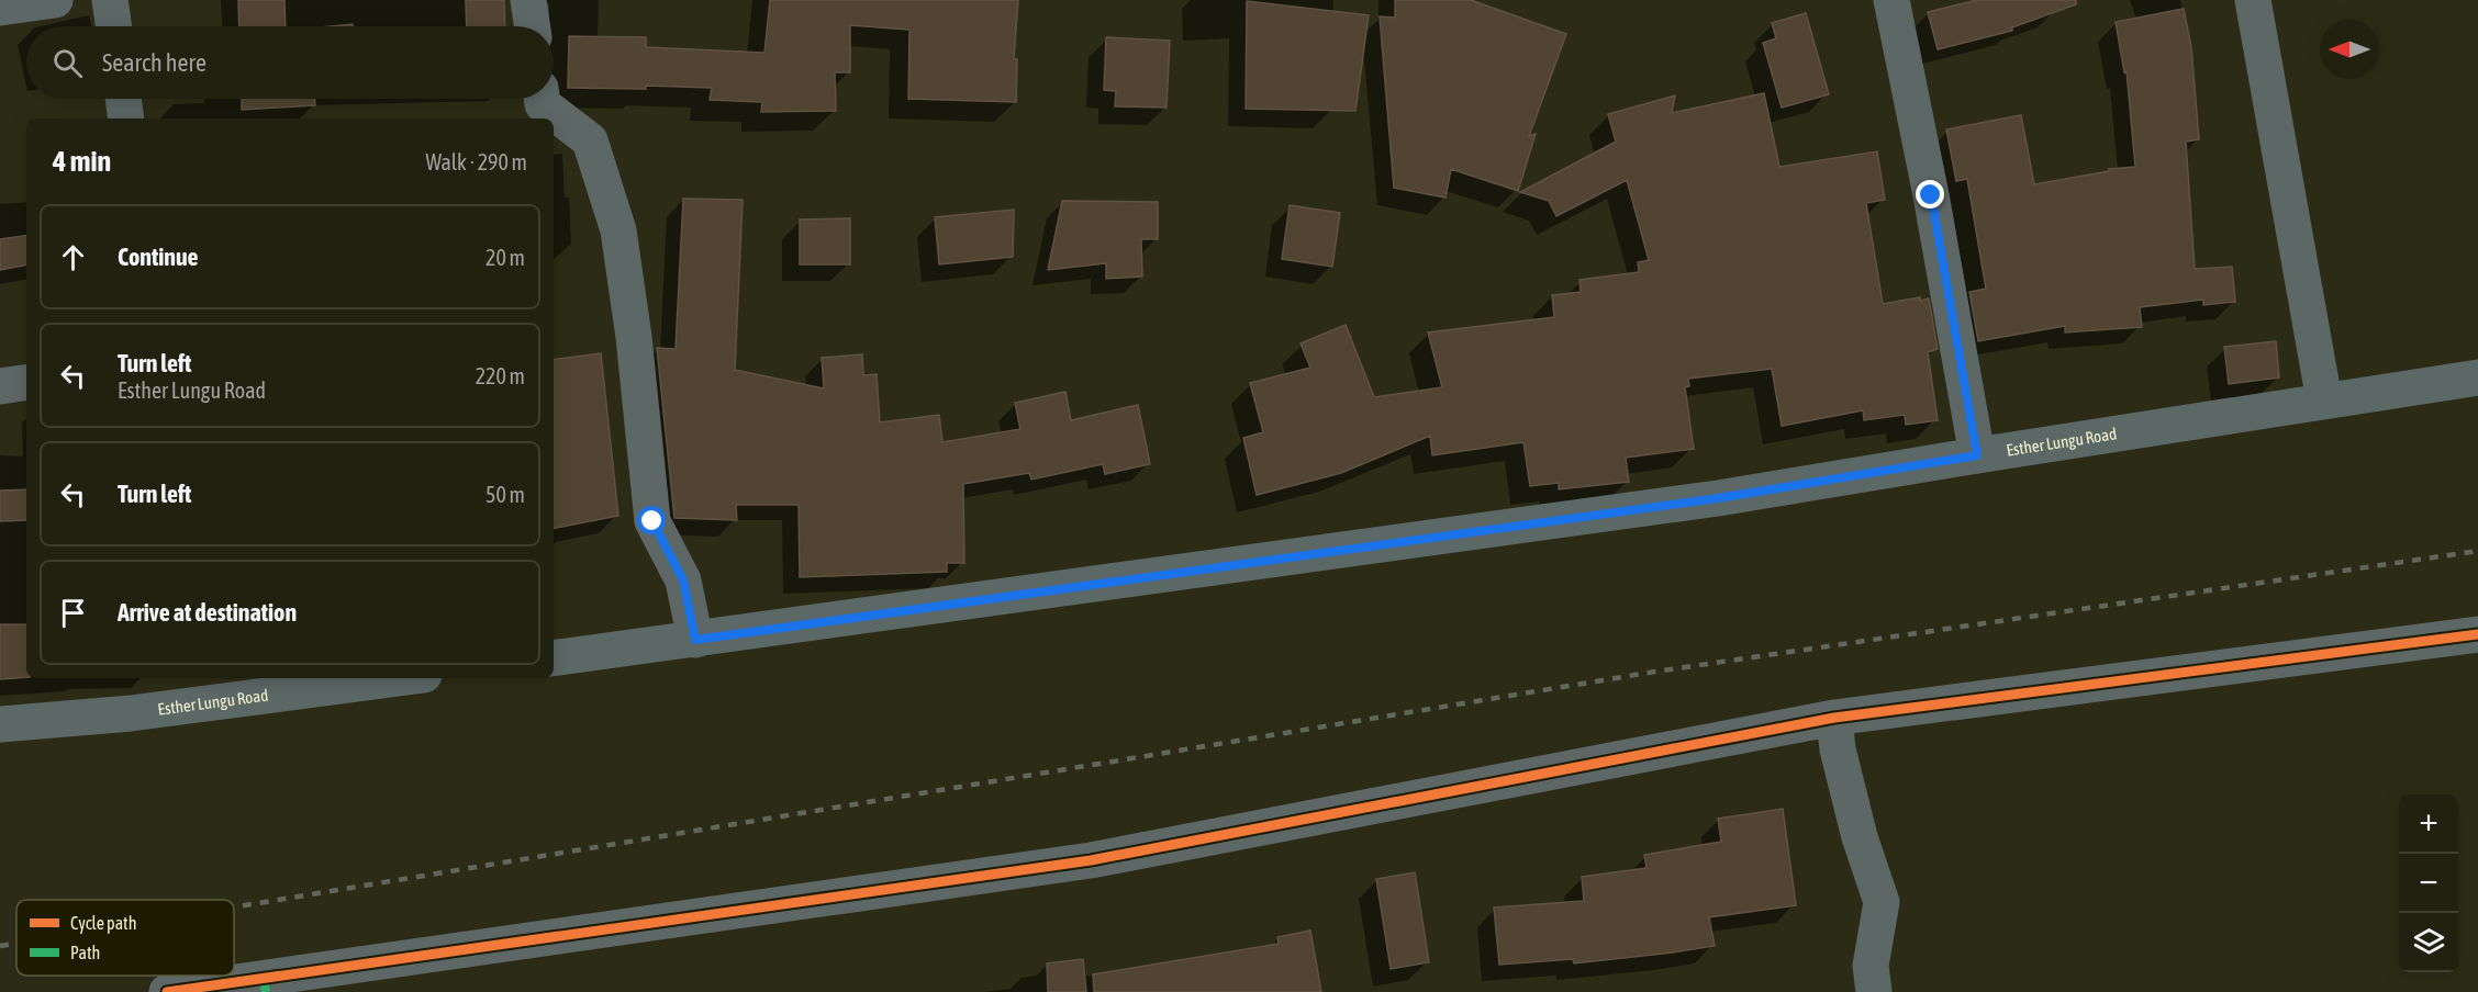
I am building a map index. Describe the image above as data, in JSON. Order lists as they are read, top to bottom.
{
  "streets": {
    "street": ["Esther Lungu Road"]
  },
  "legend": ["Cycle path", "Path"],
  "north": "left",
  "page": {
    "search": "Search here",
    "heading": ["4 min", "Walk · 290 m"],
    "list": [
      ["Continue", "20 m"],
      ["Turn left", "Esther Lungu Road", "220 m"],
      ["Turn left", "50 m"],
      "Arrive at destination"
    ],
    "map_buttons": ["+", "−"]
  }
}
